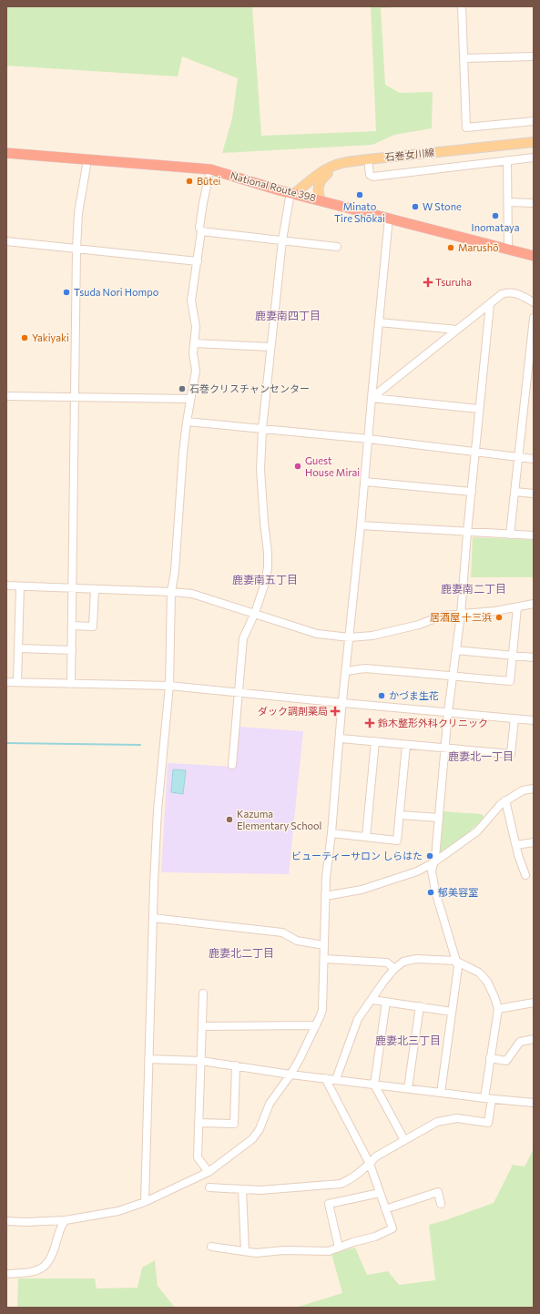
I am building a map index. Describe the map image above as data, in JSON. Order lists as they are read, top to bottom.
{
  "streets": {
    "highway": ["National Route 398"],
    "main road": ["石巻女川線"]
  },
  "crossings": [
    ["石巻女川線", "National Route 398"]
  ],
  "districts": [
    "鹿妻南四丁目",
    "鹿妻南五丁目",
    "鹿妻南二丁目",
    "鹿妻北一丁目",
    "鹿妻北二丁目",
    "鹿妻北三丁目"
  ],
  "places": {
    "other": [
      "Būtei",
      "Minato Tire Shōkai",
      "W Stone",
      "Inomataya",
      "Marushō",
      "Tsuda Nori Hompo",
      "Yakiyaki",
      "石巻クリスチャンセンター",
      "Guest House Mirai",
      "居酒屋 十三浜",
      "かづま生花",
      "Kazuma Elementary School",
      "ビューティーサロン しらはた",
      "郁美容室"
    ],
    "health": ["Tsuruha", "ダック調剤薬局", "鈴木整形外科クリニック"]
  }
}
